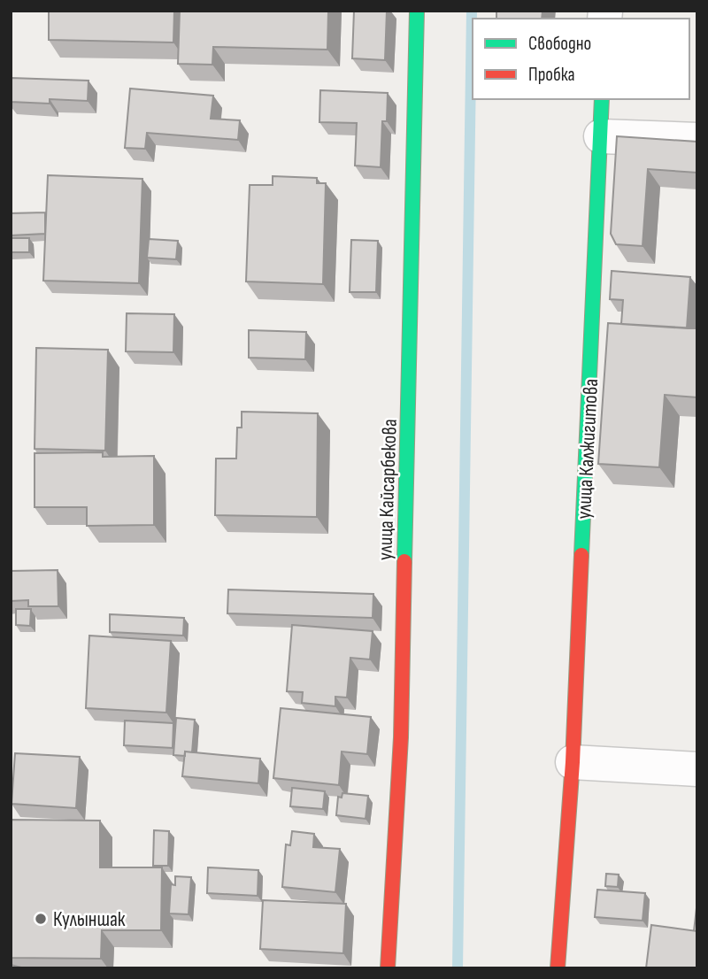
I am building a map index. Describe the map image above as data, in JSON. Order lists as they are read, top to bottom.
{
  "streets": {
    "street": ["улица Калжигитова", "улица Кайсарбекова"]
  },
  "places": ["Кулыншак"],
  "legend": ["Свободно", "Пробка"]
}
